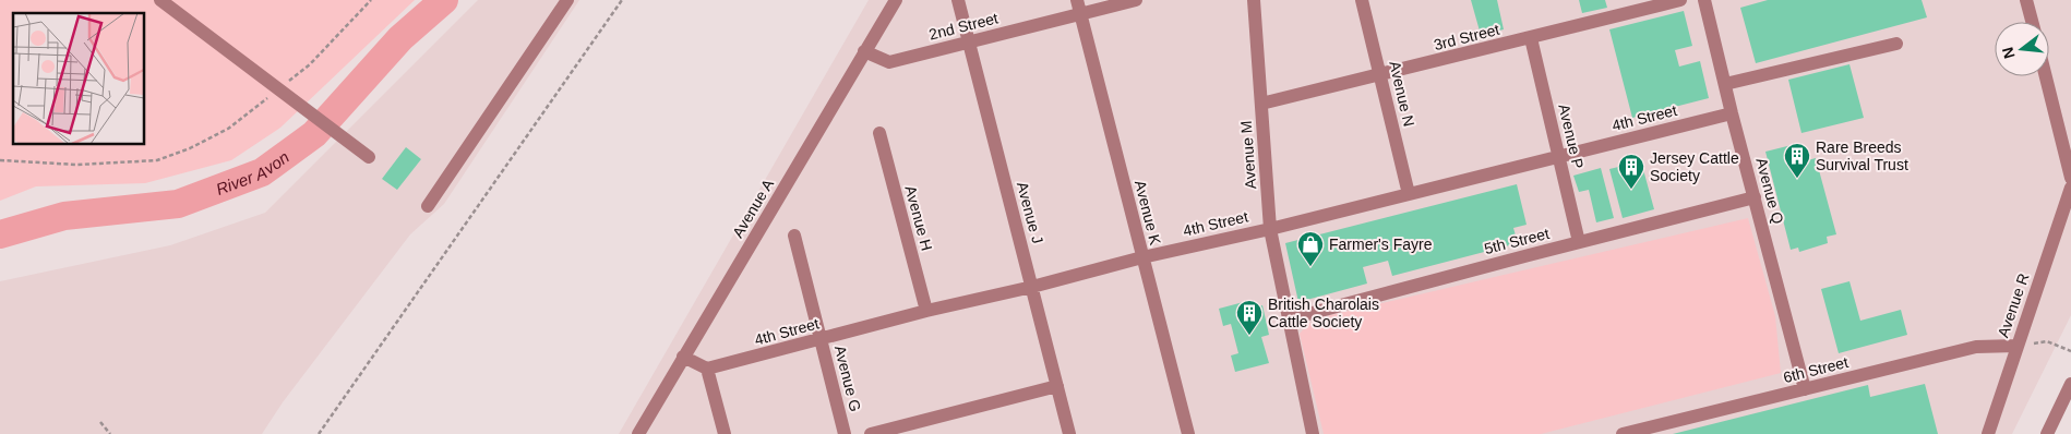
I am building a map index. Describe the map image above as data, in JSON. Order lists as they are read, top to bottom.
{
  "streets": {
    "lane": [
      "2nd Street",
      "3rd Street",
      "Avenue N",
      "4th Street",
      "Avenue P",
      "Avenue M",
      "Avenue Q",
      "Avenue A",
      "Avenue J",
      "Avenue K",
      "Avenue H",
      "5th Street",
      "Avenue R",
      "6th Street",
      "Avenue G"
    ]
  },
  "crossings": [
    ["2nd Street", "Avenue A"],
    ["2nd Street", "Avenue J"],
    ["2nd Street", "Avenue K"],
    ["3rd Street", "Avenue N"],
    ["3rd Street", "Avenue P"],
    ["3rd Street", "Avenue M"],
    ["Avenue N", "4th Street"],
    ["4th Street", "Avenue P"],
    ["4th Street", "Avenue M"],
    ["4th Street", "Avenue Q"],
    ["4th Street", "Avenue J"],
    ["4th Street", "Avenue K"],
    ["4th Street", "Avenue H"],
    ["4th Street", "Avenue G"],
    ["Avenue P", "5th Street"],
    ["Avenue M", "5th Street"],
    ["Avenue Q", "5th Street"],
    ["Avenue Q", "6th Street"],
    ["Avenue R", "6th Street"]
  ],
  "water": ["River Avon"],
  "places": {
    "building": ["Rare Breeds Survival Trust", "Jersey Cattle Society", "British Charolais Cattle Society"],
    "shop": ["Farmer's Fayre"]
  },
  "north": "left"
}
